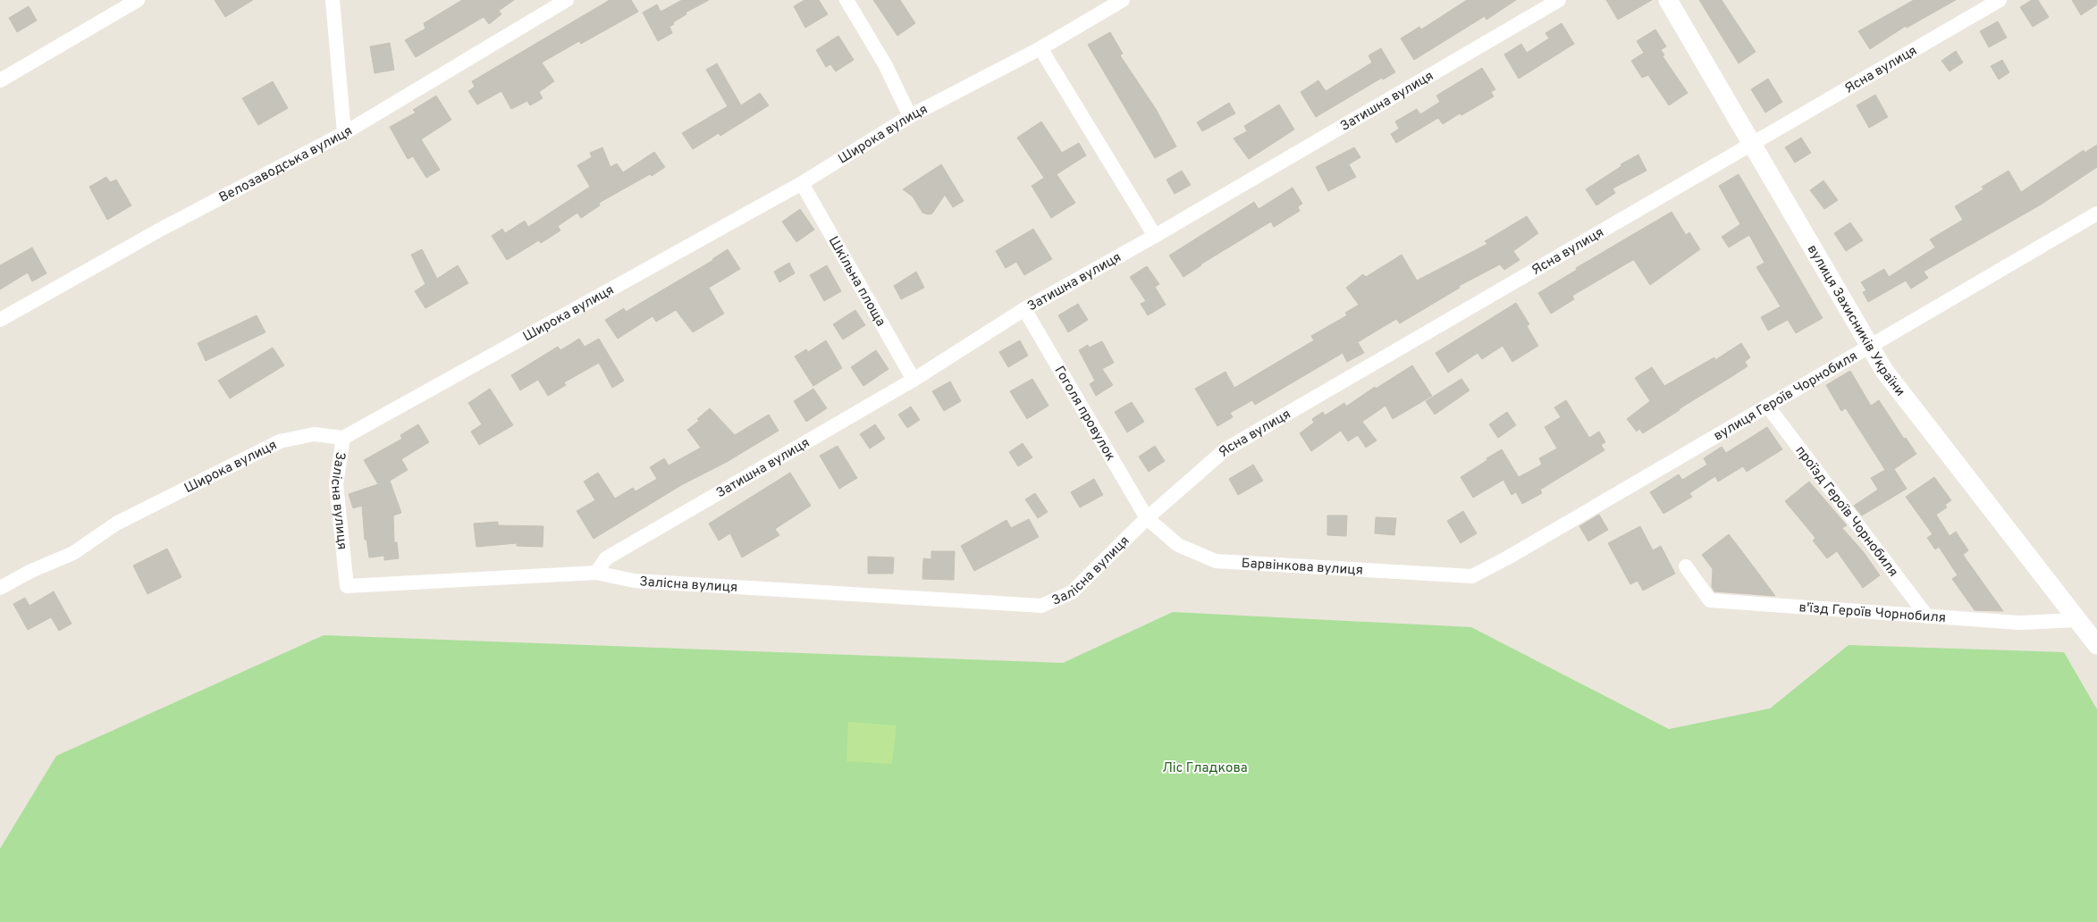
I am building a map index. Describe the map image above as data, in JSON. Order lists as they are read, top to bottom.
{
  "streets": {
    "street": [
      "Ясна вулиця",
      "Затишна вулиця",
      "Широка вулиця",
      "Велозаводська вулиця",
      "Шкільна площа",
      "вулиця Захисників України",
      "вулиця Героїв Чорнобиля",
      "Гоголя провулок",
      "Залісна вулиця",
      "проїзд Героїв Чорнобиля",
      "Барвінкова вулиця",
      "в'їзд Героїв Чорнобиля"
    ]
  },
  "crossings": [
    ["Ясна вулиця", "вулиця Захисників України"],
    ["Ясна вулиця", "Гоголя провулок"],
    ["Ясна вулиця", "Залісна вулиця"],
    ["Ясна вулиця", "Барвінкова вулиця"],
    ["Затишна вулиця", "Шкільна площа"],
    ["Затишна вулиця", "Гоголя провулок"],
    ["Затишна вулиця", "Залісна вулиця"],
    ["Широка вулиця", "Шкільна площа"],
    ["Широка вулиця", "Залісна вулиця"],
    ["вулиця Захисників України", "вулиця Героїв Чорнобиля"],
    ["вулиця Захисників України", "в'їзд Героїв Чорнобиля"],
    ["вулиця Героїв Чорнобиля", "проїзд Героїв Чорнобиля"],
    ["вулиця Героїв Чорнобиля", "Барвінкова вулиця"],
    ["Гоголя провулок", "Залісна вулиця"],
    ["Гоголя провулок", "Барвінкова вулиця"],
    ["Залісна вулиця", "Барвінкова вулиця"],
    ["проїзд Героїв Чорнобиля", "в'їзд Героїв Чорнобиля"]
  ],
  "parks": ["Ліс Гладкова"]
}
